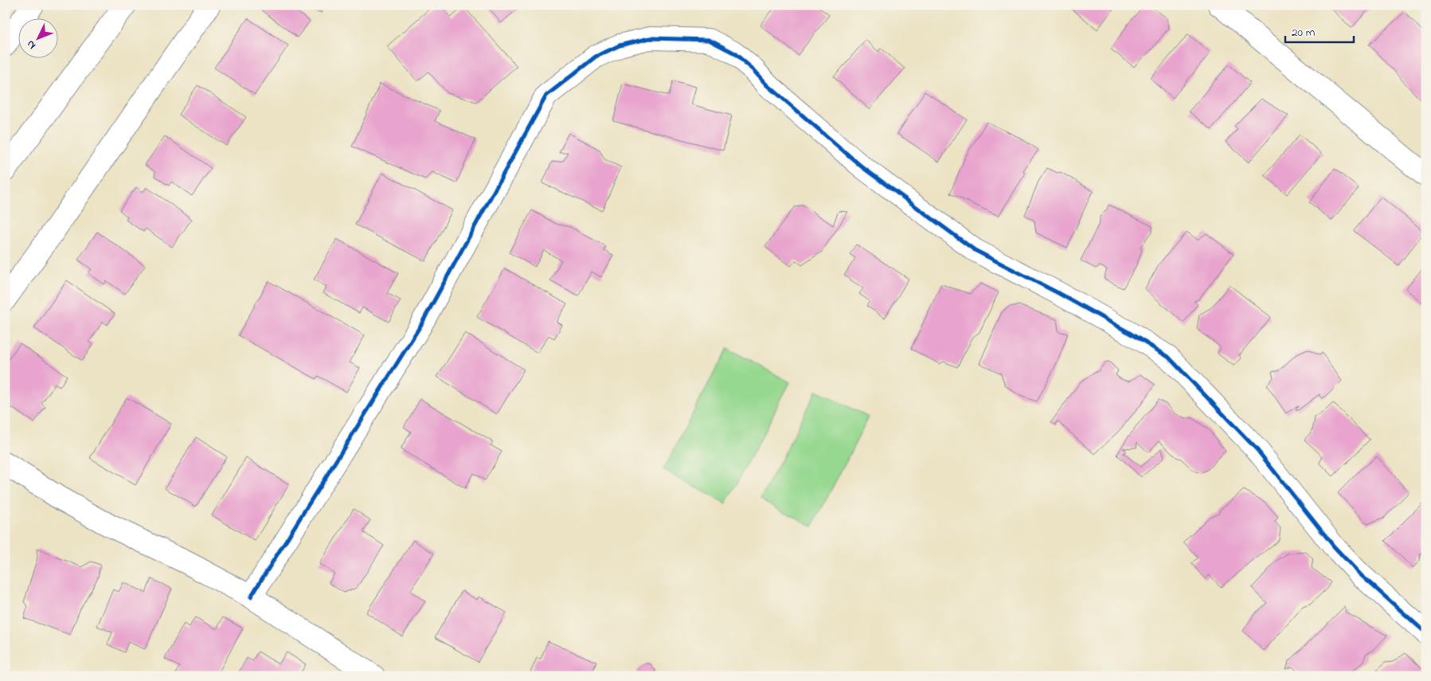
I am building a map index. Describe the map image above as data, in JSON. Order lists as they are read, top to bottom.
{
  "scale_bar": "20 m",
  "north": "bottom left"
}
